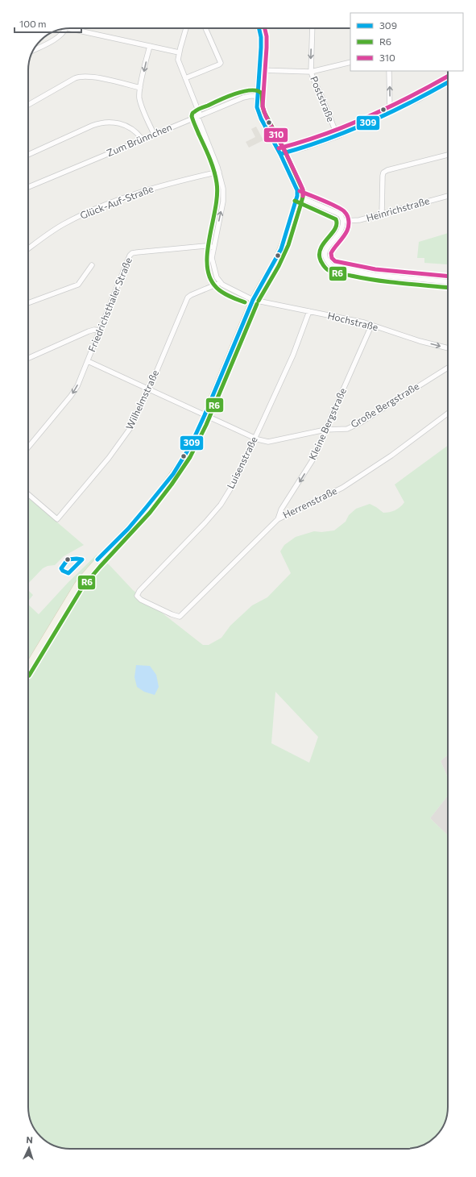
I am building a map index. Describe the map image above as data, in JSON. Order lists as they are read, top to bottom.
{
  "streets": {
    "street": [
      "Poststraße",
      "Zum Brünnchen",
      "Glück-Auf-Straße",
      "Heinrichstraße",
      "Friedrichsthaler Straße",
      "Hochstraße",
      "Wilhelmstraße",
      "Große Bergstraße",
      "Kleine Bergstraße",
      "Luisenstraße",
      "Herrenstraße"
    ]
  },
  "crossings": [
    ["Friedrichsthaler Straße", "Große Bergstraße"],
    ["Hochstraße", "Wilhelmstraße"],
    ["Hochstraße", "Kleine Bergstraße"],
    ["Hochstraße", "Luisenstraße"],
    ["Wilhelmstraße", "Große Bergstraße"],
    ["Große Bergstraße", "Kleine Bergstraße"],
    ["Große Bergstraße", "Luisenstraße"],
    ["Kleine Bergstraße", "Herrenstraße"],
    ["Luisenstraße", "Herrenstraße"]
  ],
  "one_way": ["Poststraße", "Kleine Bergstraße"],
  "lines": ["transit line 309", "transit line 310", "transit line R6"],
  "legend": ["309", "R6", "310"],
  "scale_bar": "100 m",
  "north": "top"
}
